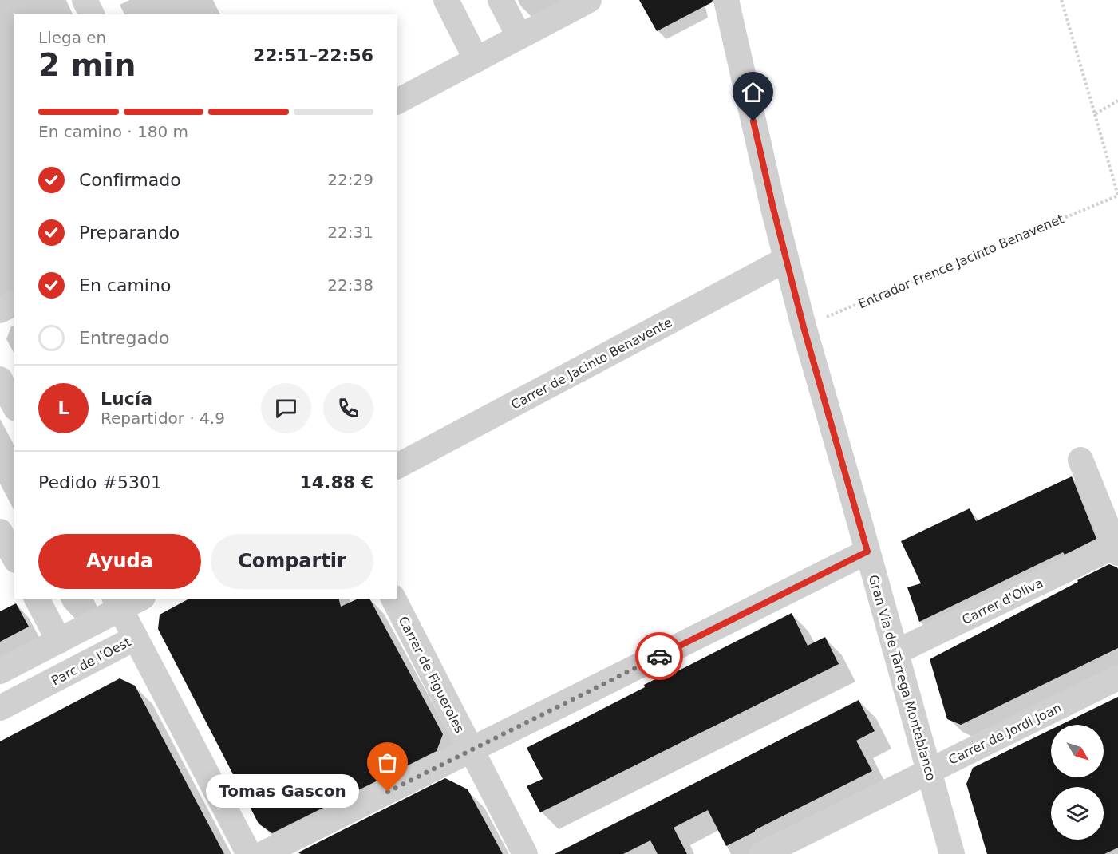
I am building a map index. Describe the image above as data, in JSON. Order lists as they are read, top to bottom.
{
  "streets": {
    "street": [
      "Carrer de Jacinto Benavente",
      "Carrer d'Oliva",
      "Parc de l'Oest",
      "Carrer de Figueroles",
      "Gran Via de Tàrrega Monteblanco",
      "Carrer de Jordi Joan"
    ],
    "path": ["Entrador Frence Jacinto Benavenet"]
  },
  "crossings": [
    ["Entrador Frence Jacinto Benavenet", "Gran Via de Tàrrega Monteblanco"],
    ["Carrer de Jacinto Benavente", "Gran Via de Tàrrega Monteblanco"],
    ["Carrer d'Oliva", "Gran Via de Tàrrega Monteblanco"],
    ["Gran Via de Tàrrega Monteblanco", "Carrer de Jordi Joan"]
  ],
  "places": ["Tomas Gascon"],
  "north": "bottom right",
  "page": {
    "heading": ["2 min", "Llega en", "22:51–22:56"],
    "panel": [
      "Lucía",
      "Repartidor · 4.9",
      "Pedido #5301",
      "14.88 €"
    ],
    "bar": "En camino · 180 m",
    "list": [
      ["Confirmado", "22:29"],
      ["Preparando", "22:31"],
      ["En camino", "22:38"],
      "Entregado"
    ],
    "round": "L",
    "buttons": ["Ayuda", "Compartir"],
    "bubble": "Tomas Gascon"
  }
}
